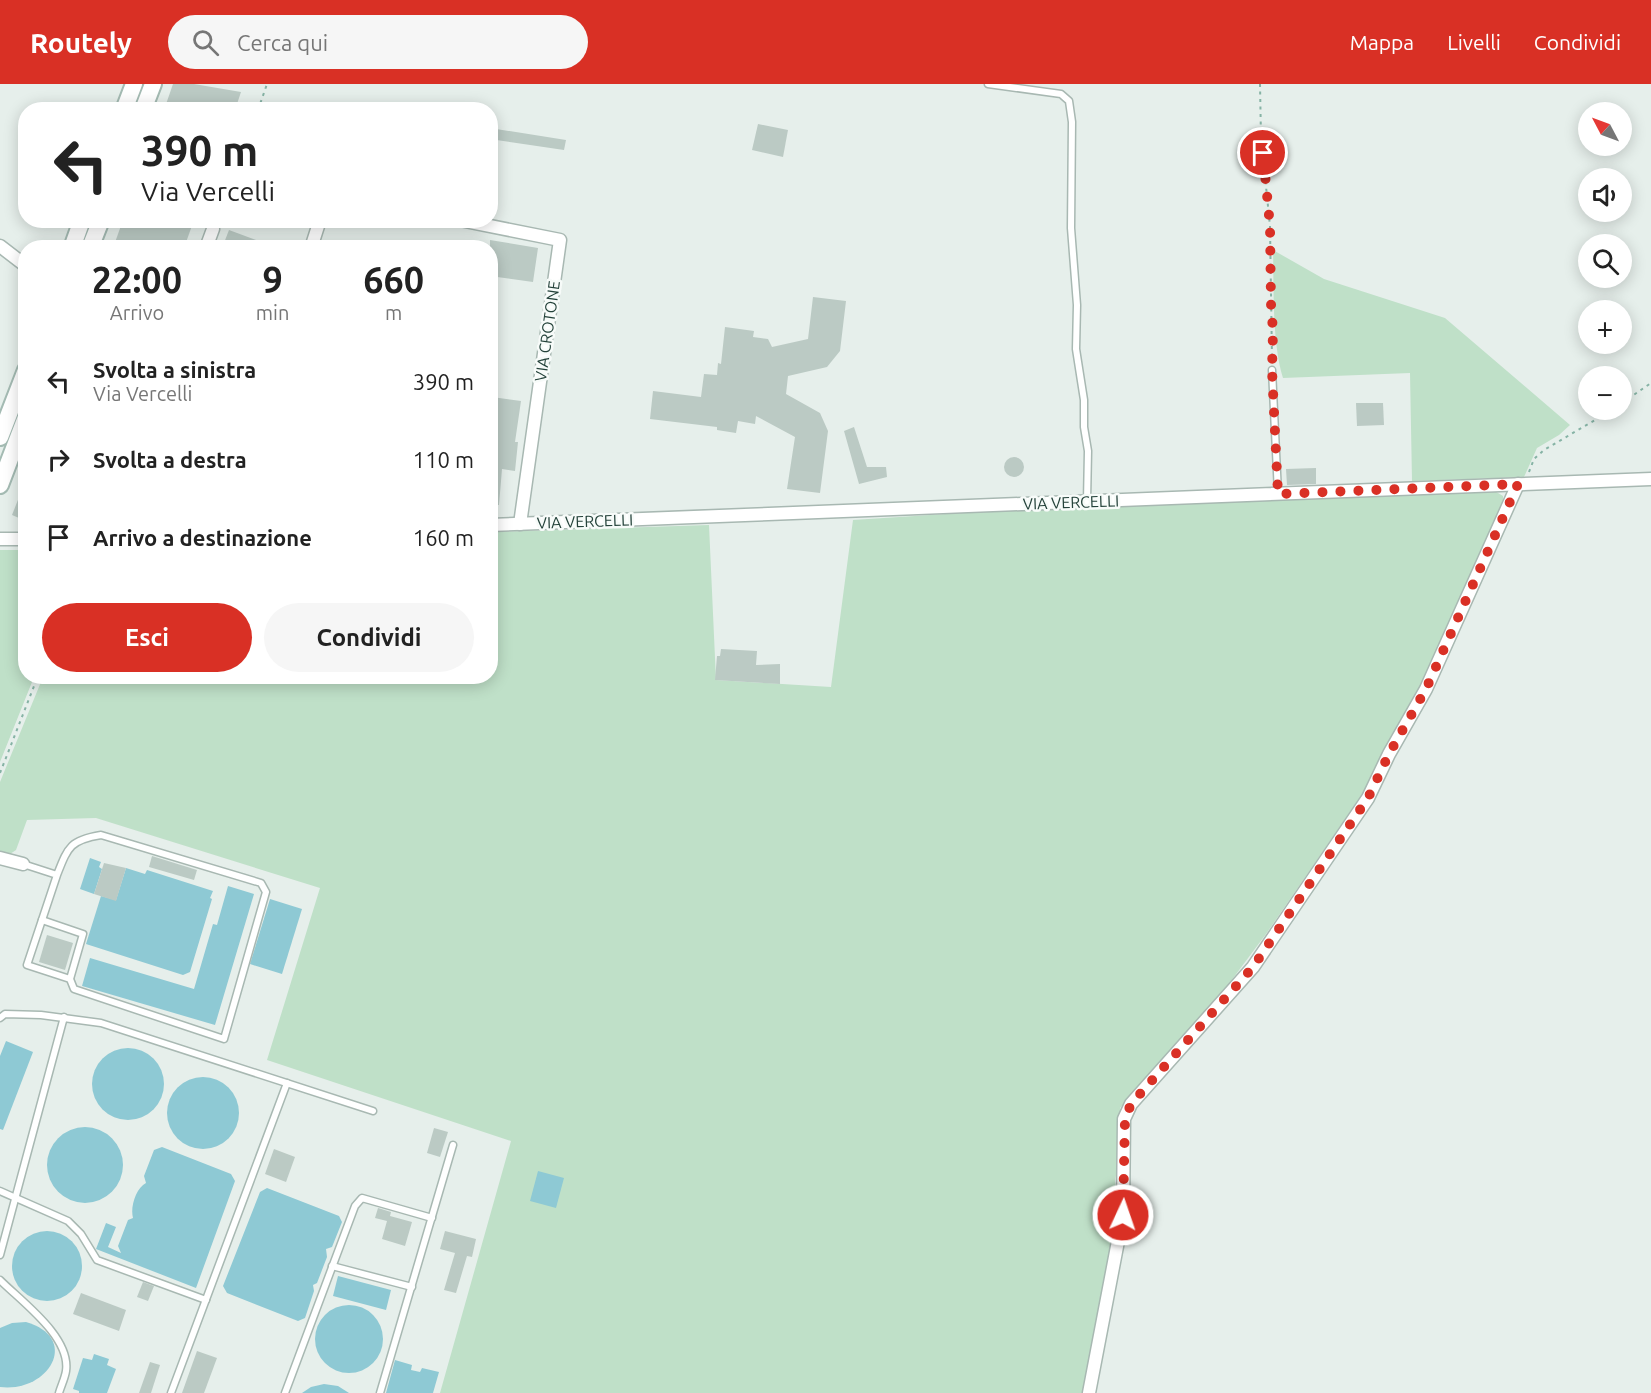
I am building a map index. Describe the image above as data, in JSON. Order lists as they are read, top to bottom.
{
  "streets": {
    "street": ["VIA CROTONE", "VIA VERCELLI"]
  },
  "crossings": [
    ["VIA CROTONE", "VIA VERCELLI"]
  ],
  "north": "top left",
  "page": {
    "header": "Routely",
    "search": "Cerca qui",
    "nav": ["Mappa", "Livelli", "Condividi"],
    "map_buttons": ["+", "−"],
    "turn": ["390 m", "Via Vercelli"],
    "eta": [
      "22:00",
      "Arrivo",
      "9",
      "min",
      "660",
      "m"
    ],
    "list": [
      {
        "name": "Svolta a sinistra",
        "note": "Via Vercelli",
        "value": "390 m"
      },
      {
        "name": "Svolta a destra",
        "value": "110 m"
      },
      {
        "name": "Arrivo a destinazione",
        "value": "160 m"
      }
    ],
    "buttons": ["Esci", "Condividi"]
  }
}
